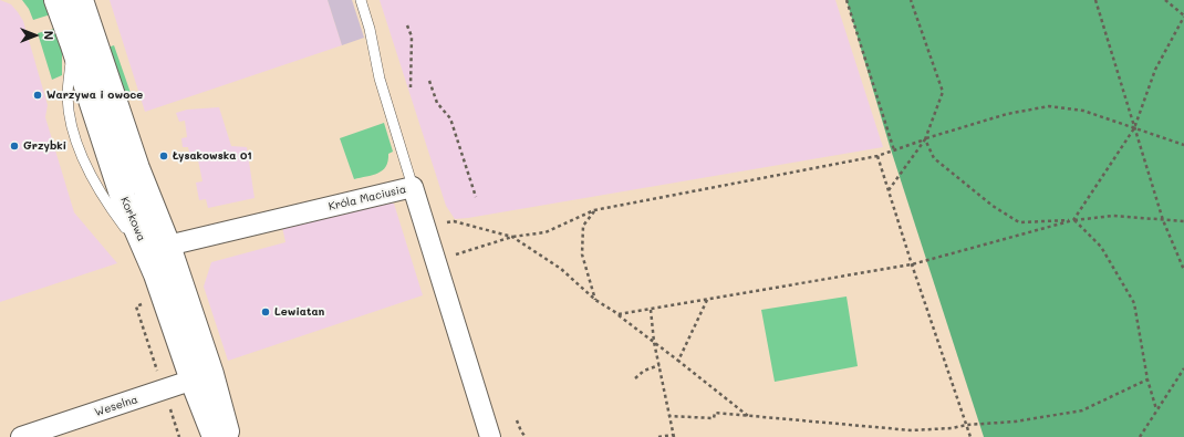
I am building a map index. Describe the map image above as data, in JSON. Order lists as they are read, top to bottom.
{
  "streets": {
    "street": ["Króla Maciusia", "Korkowa", "Weselna"]
  },
  "crossings": [
    ["Króla Maciusia", "Korkowa"],
    ["Korkowa", "Weselna"]
  ],
  "places": [
    "Warzywa i owoce",
    "Grzybki",
    "Łysakowska 01",
    "Lewiatan"
  ],
  "north": "right"
}
